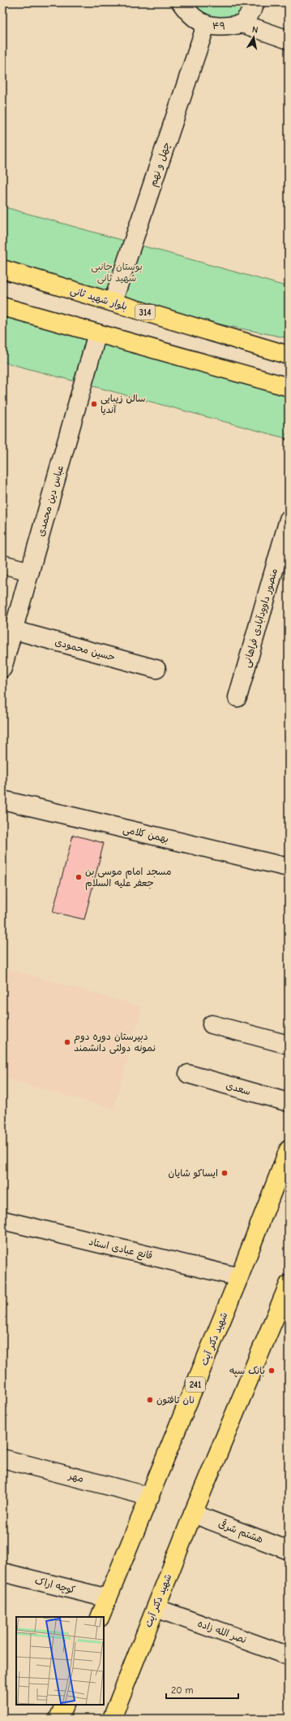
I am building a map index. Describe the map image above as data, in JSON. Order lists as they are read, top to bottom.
{
  "streets": {
    "main road": [
      "بلوار شهید ثانی",
      "314",
      "شهید دکتر آیت",
      "241"
    ],
    "street": [
      "۴۹",
      "چهل و نهم",
      "عباس دین محمدی",
      "منصور داوودآبادی فراهانی",
      "حسین محمودی",
      "بهمن کلامی",
      "سعدی",
      "قانع عبادی استاد",
      "مهر",
      "هشتم شرقی",
      "کوچه اراک",
      "نصر الله زاده"
    ]
  },
  "crossings": [
    ["۴۹", "چهل و نهم"],
    ["چهل و نهم", "بلوار شهید ثانی"],
    ["عباس دین محمدی", "حسین محمودی"],
    ["قانع عبادی استاد", "شهید دکتر آیت"],
    ["شهید دکتر آیت", "مهر"],
    ["شهید دکتر آیت", "هشتم شرقی"],
    ["شهید دکتر آیت", "کوچه اراک"],
    ["شهید دکتر آیت", "نصر الله زاده"]
  ],
  "parks": ["بوستان جانبی شهید ثانی"],
  "places": [
    "سالن زیبایی آندیا",
    "مسجد امام موسی بن جعفر علیه السلام",
    "دبیرستان دوره دوم نمونه دولتی دانشمند",
    "ایساکو شایان",
    "بانک سپه",
    "نان تافتون"
  ],
  "scale_bar": "20 m",
  "north": "top"
}
